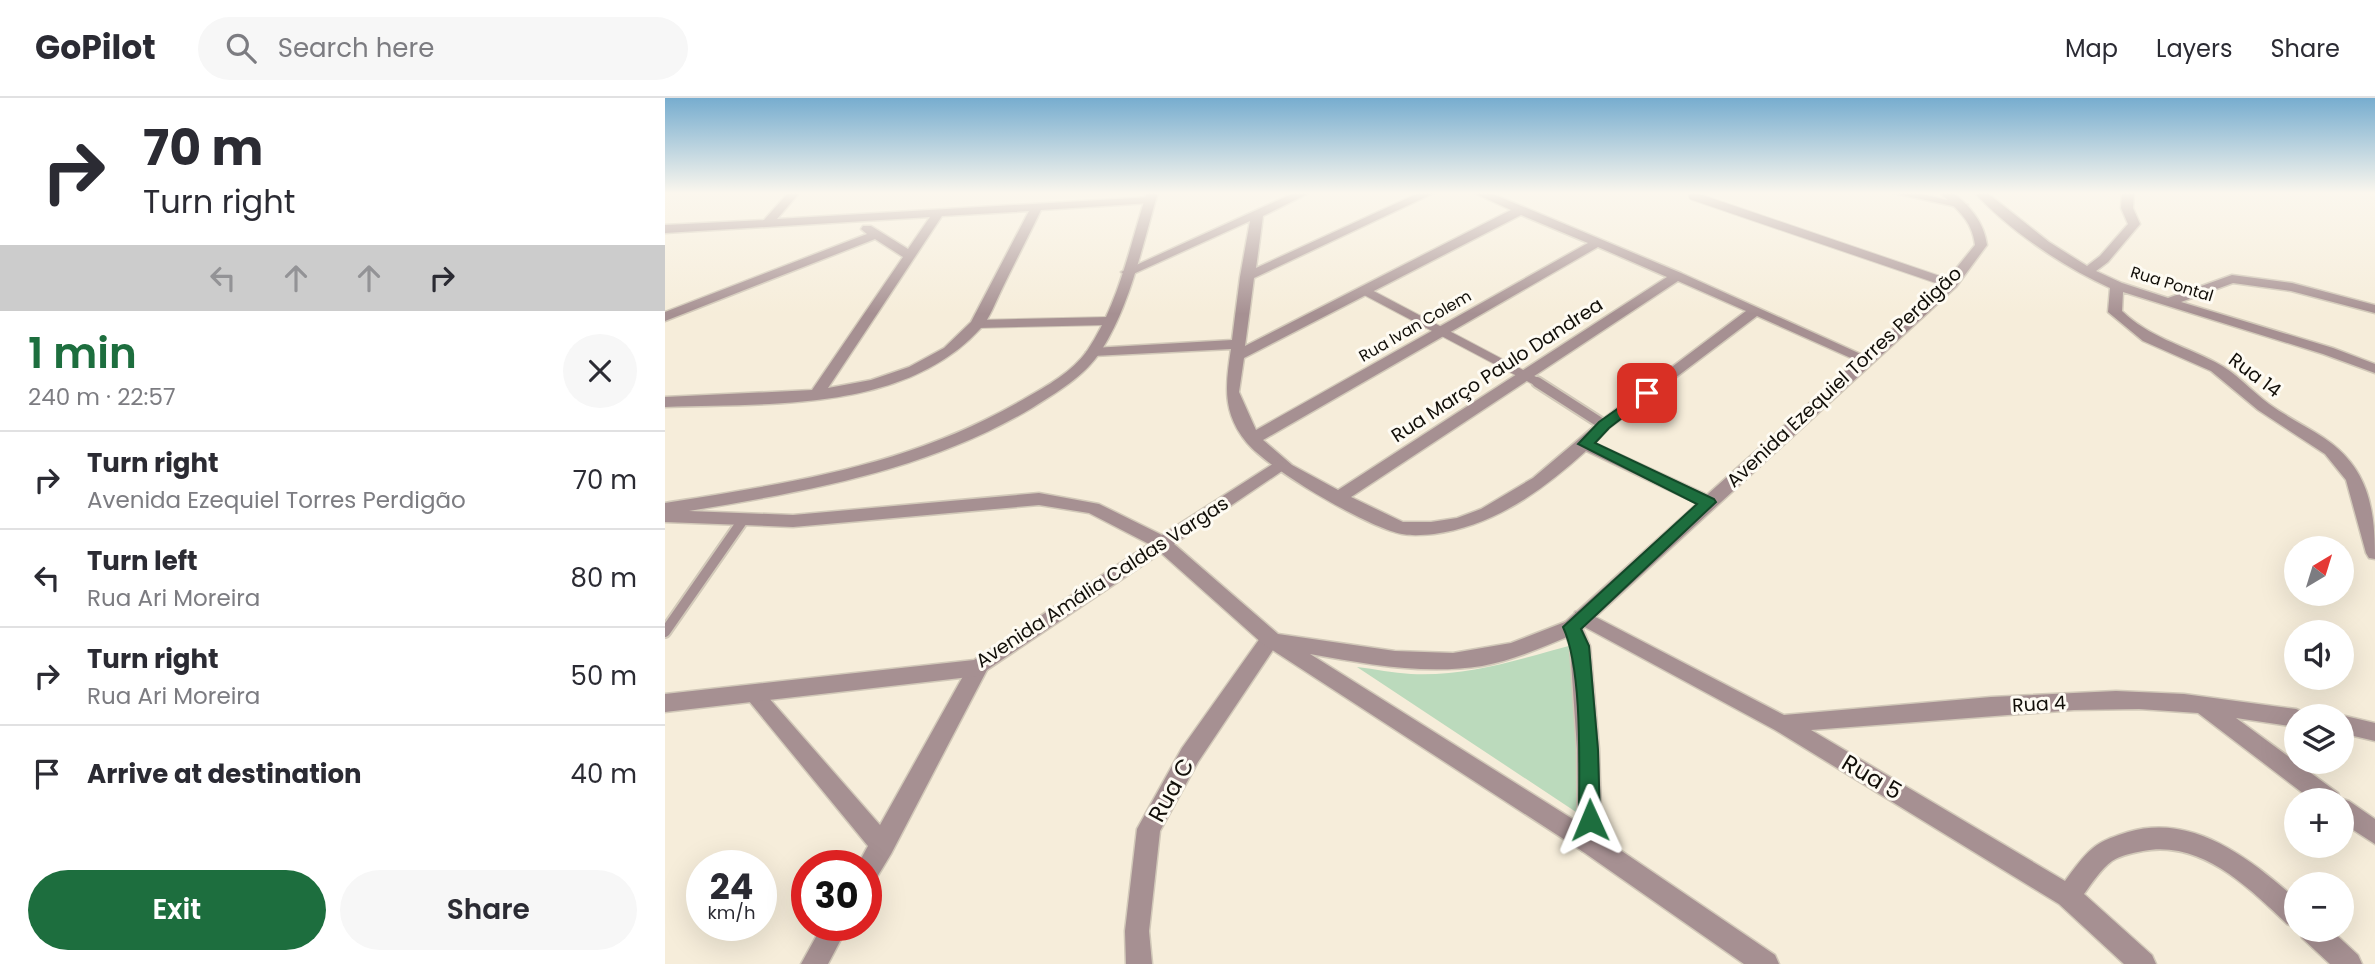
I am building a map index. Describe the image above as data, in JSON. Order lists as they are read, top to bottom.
{
  "streets": {
    "street": [
      "Rua Pontal",
      "Rua Ivan Colem",
      "Rua Março Paulo Dandrea",
      "Rua 14",
      "Avenida Ezequiel Torres Perdigão",
      "Avenida Amália Caldas Vargas",
      "Rua 4",
      "Rua 5",
      "Rua C"
    ]
  },
  "crossings": [
    ["Rua Pontal", "Rua 14"],
    ["Avenida Ezequiel Torres Perdigão", "Rua 5"],
    ["Avenida Ezequiel Torres Perdigão", "Rua C"],
    ["Rua 4", "Rua 5"]
  ],
  "north": "top right",
  "page": {
    "header": "GoPilot",
    "search": "Search here",
    "nav": ["Map", "Layers", "Share"],
    "turn": ["70 m", "Turn right"],
    "heading": ["1 min", "240 m · 22:57"],
    "list": [
      {
        "name": "Turn right",
        "note": "Avenida Ezequiel Torres Perdigão",
        "value": "70 m"
      },
      {
        "name": "Turn left",
        "note": "Rua Ari Moreira",
        "value": "80 m"
      },
      {
        "name": "Turn right",
        "note": "Rua Ari Moreira",
        "value": "50 m"
      },
      {
        "name": "Arrive at destination",
        "value": "40 m"
      }
    ],
    "map_buttons": ["+", "−"],
    "speed": "24 km/h",
    "limit": "30",
    "buttons": ["Exit", "Share"]
  }
}
